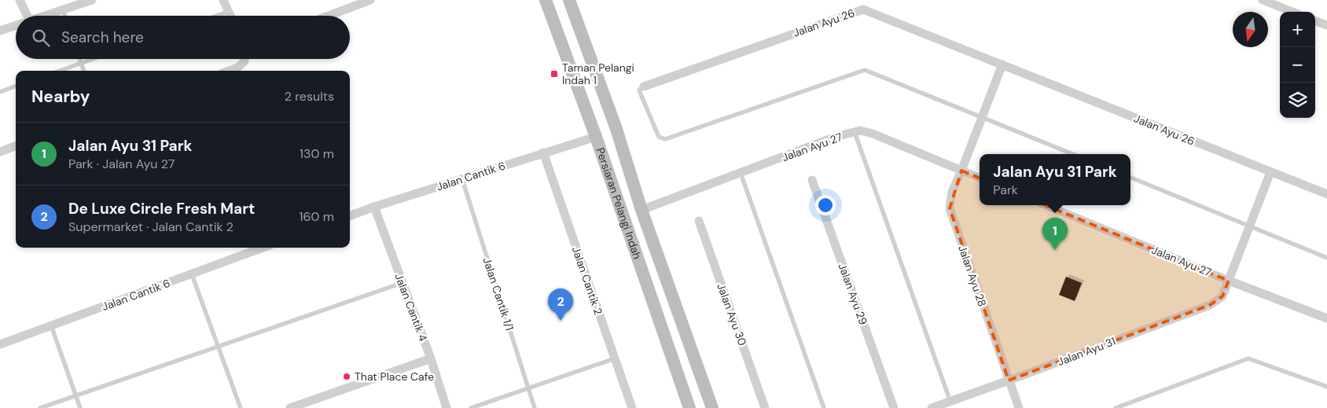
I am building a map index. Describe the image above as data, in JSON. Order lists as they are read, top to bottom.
{
  "streets": {
    "main road": ["Persiaran Pelangi Indah"],
    "street": [
      "Jalan Ayu 26",
      "Jalan Ayu 27",
      "Jalan Cantik 6",
      "Jalan Ayu 28",
      "Jalan Cantik 2",
      "Jalan Ayu 29",
      "Jalan Cantik 4",
      "Jalan Ayu 30",
      "Jalan Ayu 31"
    ],
    "lane": ["Jalan Cantik 1/1"]
  },
  "crossings": [
    ["Jalan Ayu 26", "Jalan Ayu 31"],
    ["Jalan Ayu 27", "Persiaran Pelangi Indah"],
    ["Jalan Ayu 27", "Jalan Ayu 28"],
    ["Jalan Ayu 27", "Jalan Ayu 31"],
    ["Jalan Cantik 6", "Persiaran Pelangi Indah"],
    ["Jalan Cantik 6", "Jalan Cantik 2"],
    ["Jalan Cantik 6", "Jalan Cantik 1/1"],
    ["Jalan Cantik 6", "Jalan Cantik 4"],
    ["Jalan Ayu 28", "Jalan Ayu 31"]
  ],
  "places": {
    "transit": ["Taman Pelangi Indah 1"],
    "other": ["That Place Cafe"]
  },
  "north": "bottom",
  "page": {
    "map_buttons": ["+", "−"],
    "search": "Search here",
    "heading": ["Nearby", "2 results"],
    "list": [
      {
        "mark": "1",
        "name": "Jalan Ayu 31 Park",
        "note": "Park · Jalan Ayu 27",
        "value": "130 m"
      },
      {
        "mark": "2",
        "name": "De Luxe Circle Fresh Mart",
        "note": "Supermarket · Jalan Cantik 2",
        "value": "160 m"
      }
    ],
    "popup": ["Jalan Ayu 31 Park", "Park"],
    "pins": ["1", "2"]
  }
}
